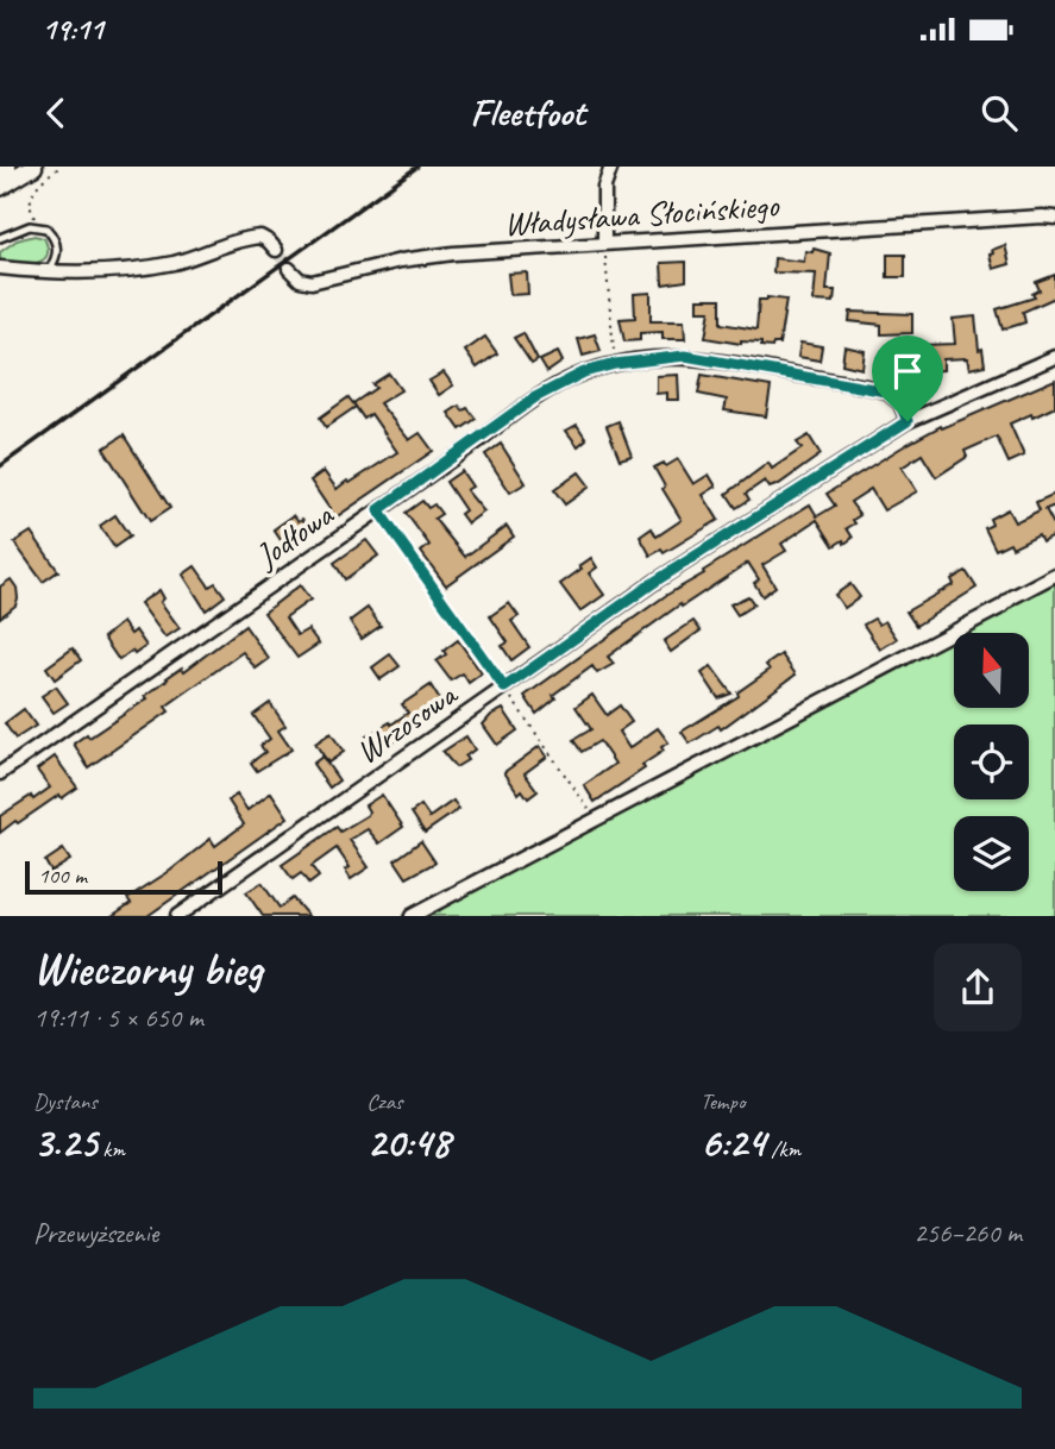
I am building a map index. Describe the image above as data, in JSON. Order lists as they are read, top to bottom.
{
  "streets": {
    "street": ["Władysława Słocińskiego", "Jodłowa", "Wrzosowa"]
  },
  "crossings": [
    ["Jodłowa", "Wrzosowa"]
  ],
  "scale_bar": "100 m",
  "north": "top",
  "page": {
    "status": "19:11",
    "header": "Fleetfoot",
    "scale": "100 m",
    "heading": ["Wieczorny bieg", "19:11 · 5 × 650 m"],
    "stats": [
      ["Dystans", "3.25 km"],
      ["Czas", "20:48"],
      ["Tempo", "6:24 /km"]
    ],
    "chart": ["Przewyższenie", "256–260 m"]
  }
}
